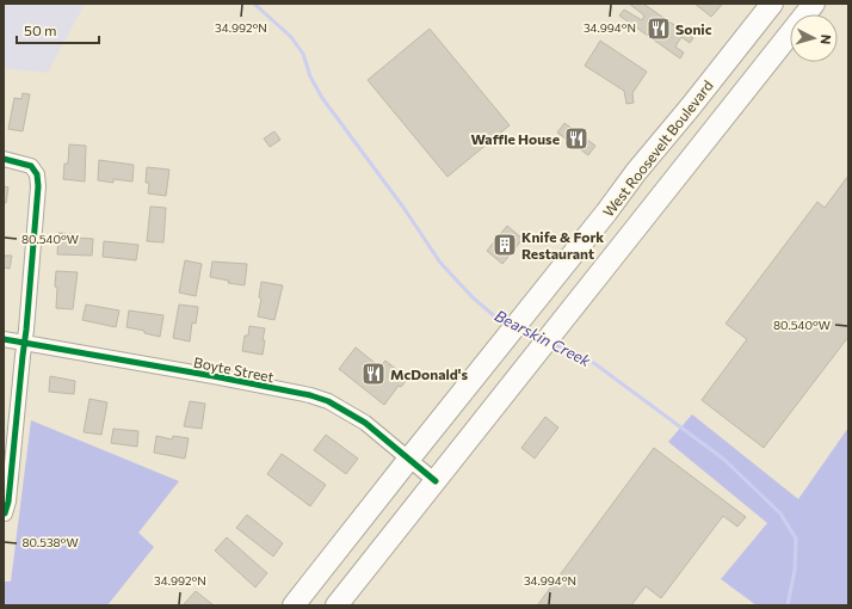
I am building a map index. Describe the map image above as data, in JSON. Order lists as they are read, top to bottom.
{
  "streets": {
    "highway": ["West Roosevelt Boulevard"],
    "street": ["Boyte Street"]
  },
  "crossings": [
    ["West Roosevelt Boulevard", "Boyte Street"]
  ],
  "water": ["Bearskin Creek"],
  "places": {
    "restaurant": ["Sonic", "Waffle House", "McDonald's"],
    "building": ["Knife & Fork Restaurant"]
  },
  "scale_bar": "50 m",
  "north": "right",
  "coordinates": [
    "34.992°N",
    "34.994°N",
    "80.540°W",
    "80.538°W"
  ]
}
